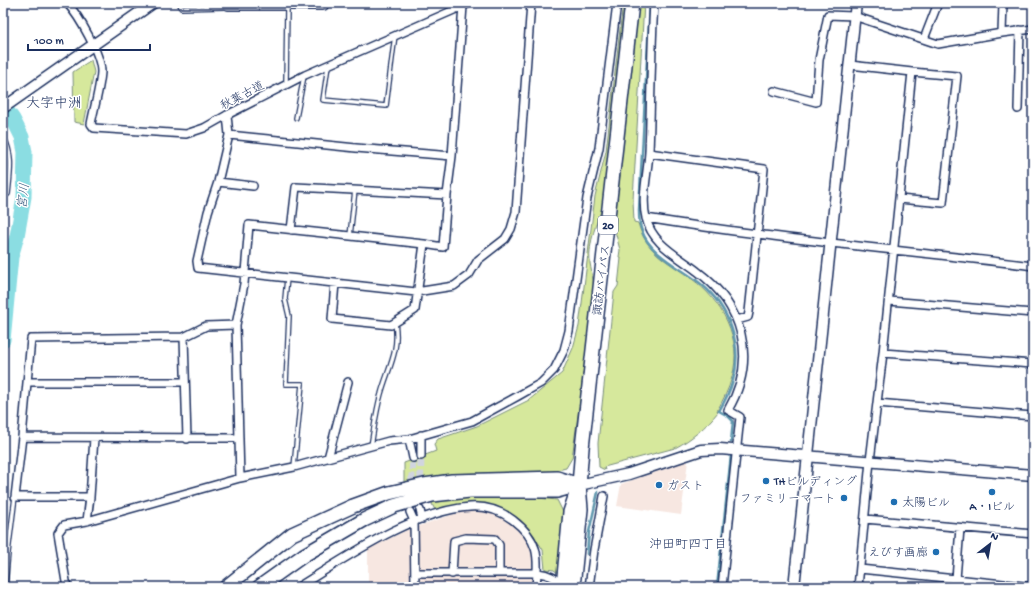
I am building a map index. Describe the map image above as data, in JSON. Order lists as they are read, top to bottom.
{
  "streets": {
    "highway": ["20", "諏訪バイパス"],
    "street": ["秋葉古道"]
  },
  "districts": ["大字中洲", "沖田町四丁目"],
  "water": ["宮川"],
  "places": [
    "THビルディング",
    "ガスト",
    "A・Iビル",
    "ファミリーマート",
    "太陽ビル",
    "えびす画廊"
  ],
  "scale_bar": "100 m",
  "north": "top right"
}
